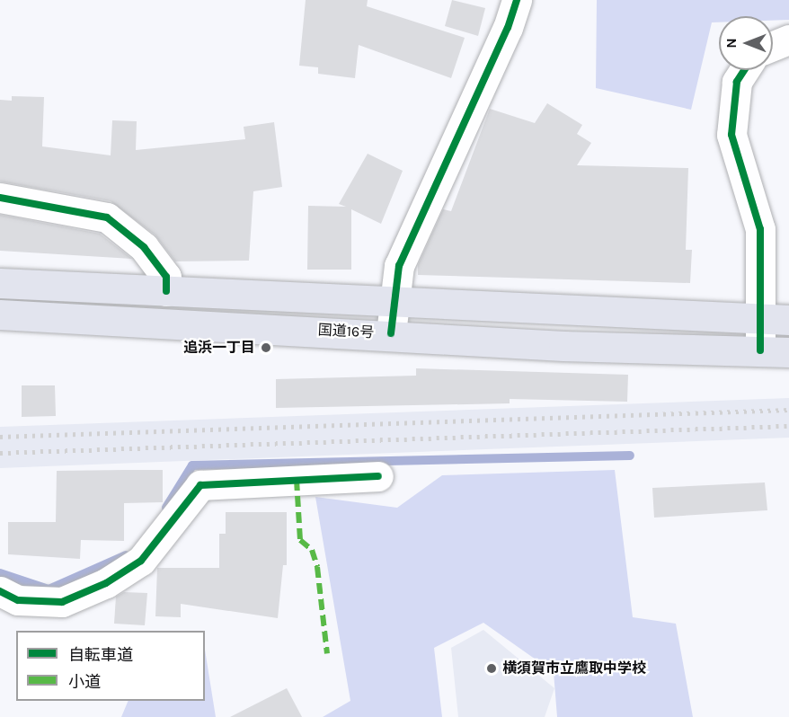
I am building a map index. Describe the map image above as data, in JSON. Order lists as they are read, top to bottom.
{
  "streets": {
    "highway": ["国道16号"]
  },
  "places": ["追浜一丁目", "横須賀市立鷹取中学校"],
  "legend": ["自転車道", "小道"],
  "north": "left"
}
